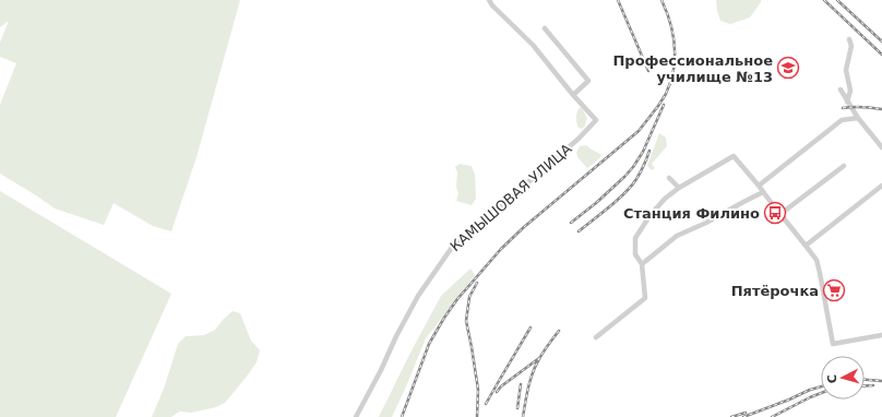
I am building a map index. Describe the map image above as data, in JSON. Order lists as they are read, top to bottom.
{
  "streets": {
    "street": ["КАМЫШОВАЯ УЛИЦА"]
  },
  "places": {
    "school or university": ["Профессиональное училище №13"],
    "bus stop": ["Станция Филино"],
    "supermarket": ["Пятёрочка"]
  },
  "north": "left"
}
